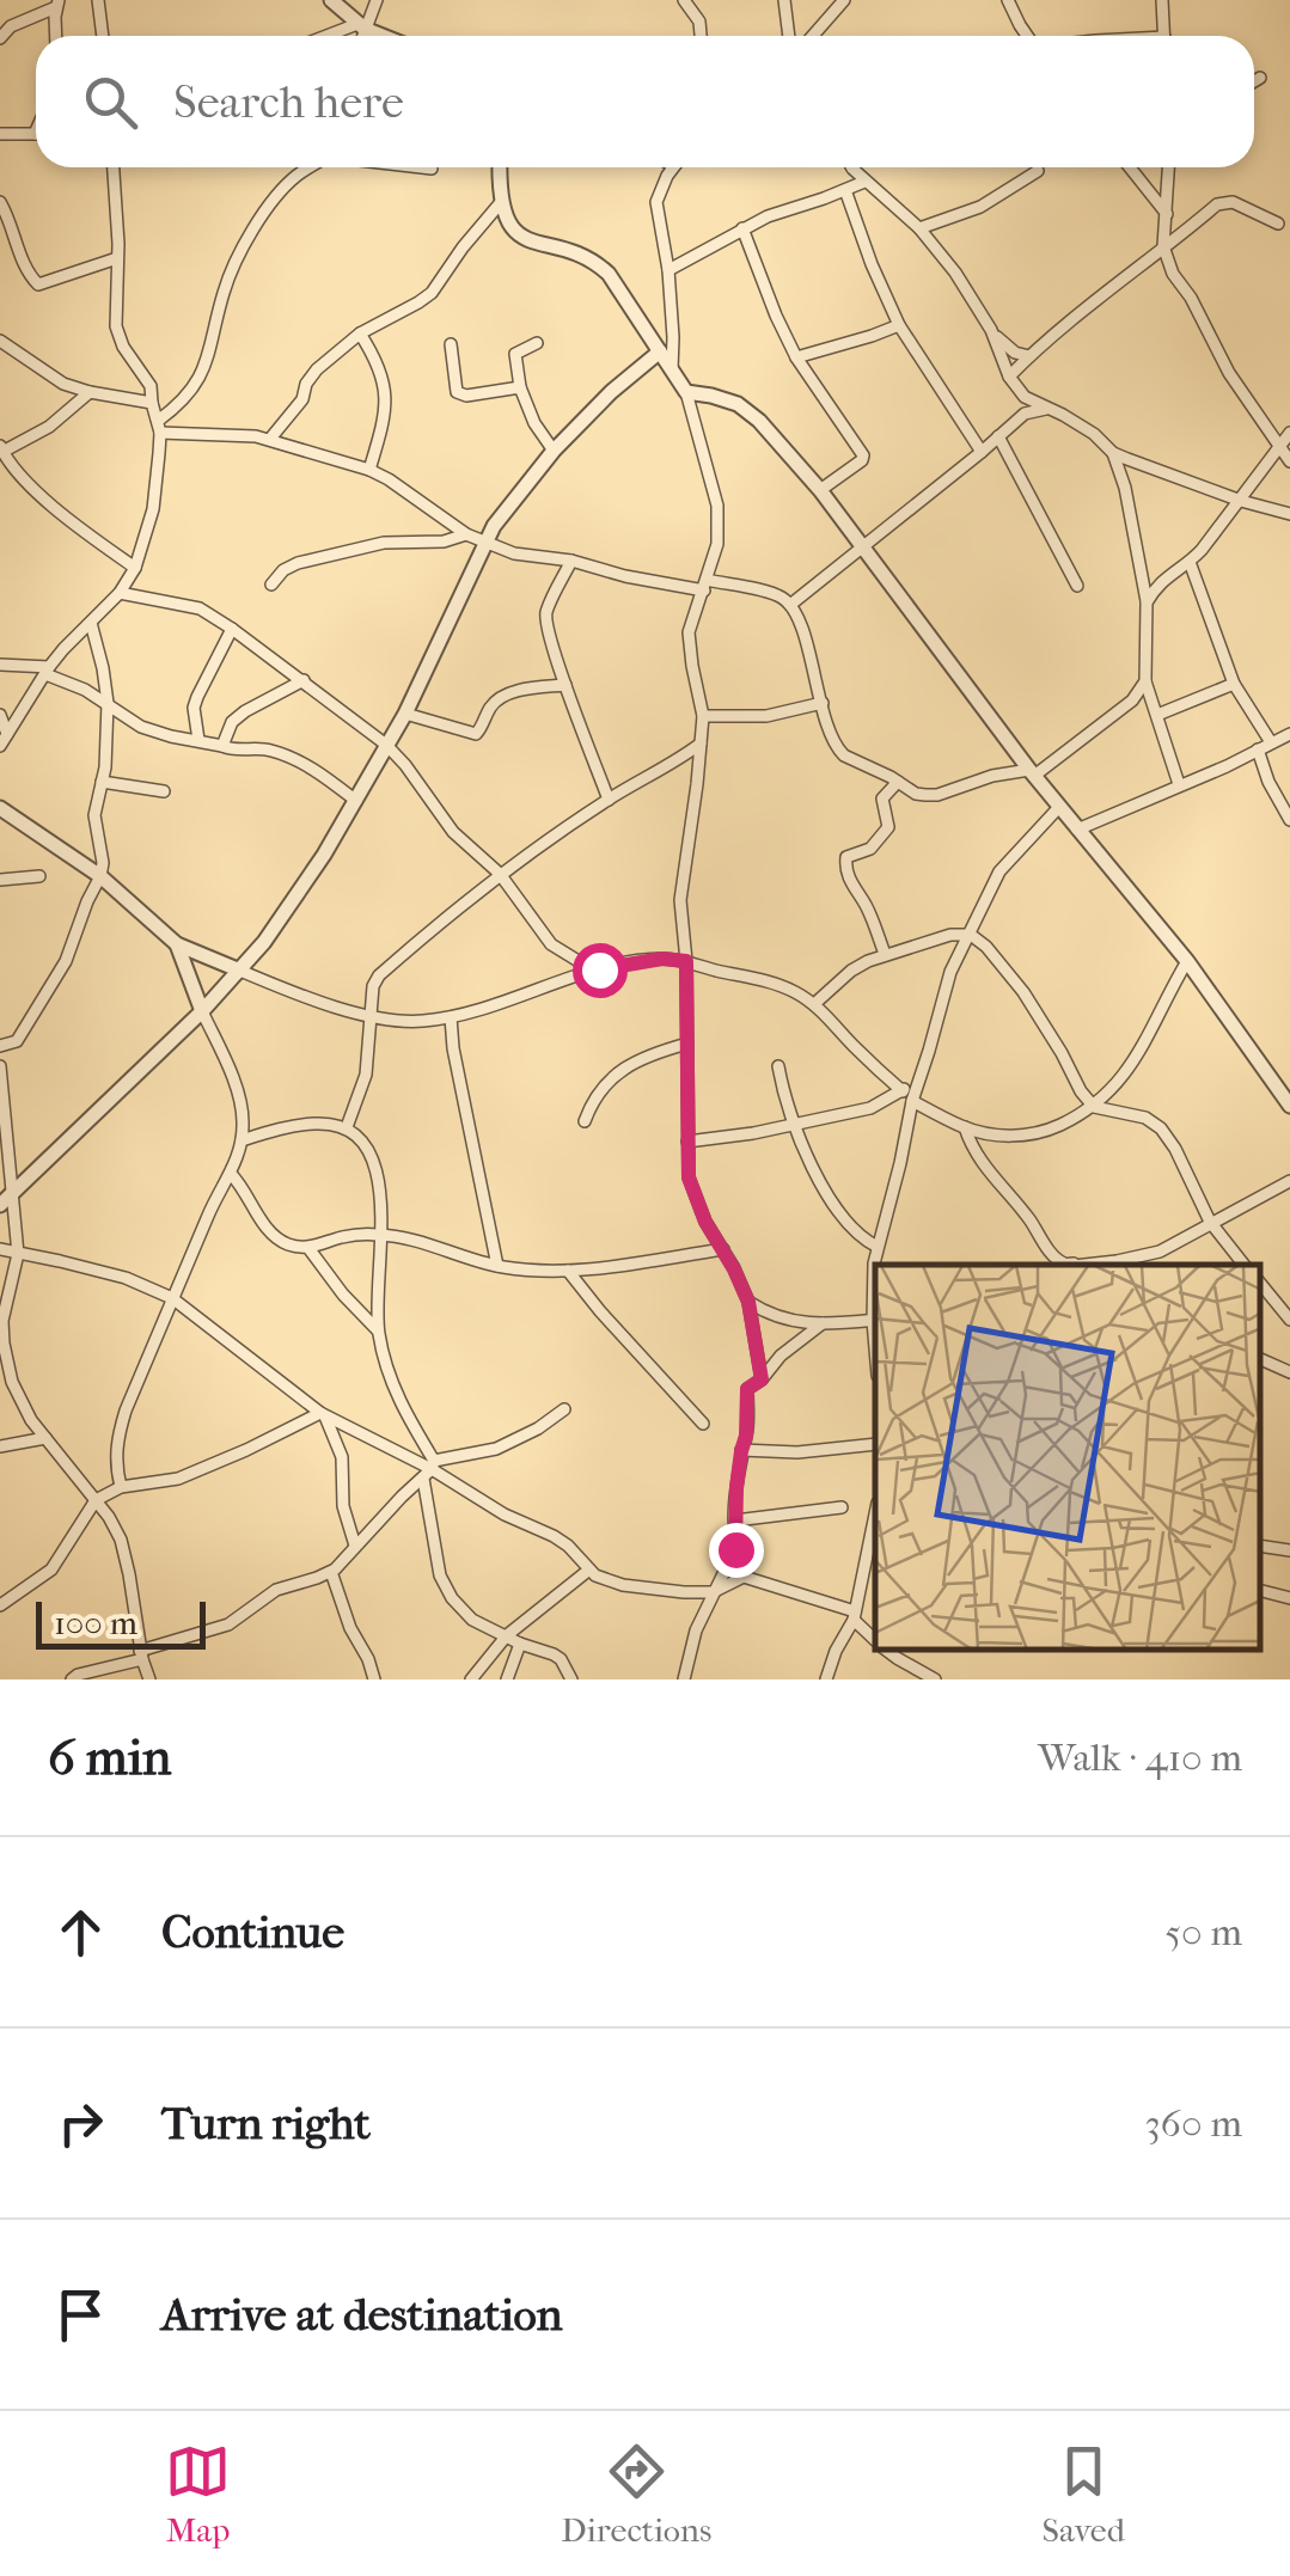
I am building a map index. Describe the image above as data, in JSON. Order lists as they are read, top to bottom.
{
  "scale_bar": "100 m",
  "page": {
    "search": "Search here",
    "scale": "100 m",
    "heading": ["6 min", "Walk · 410 m"],
    "list": [
      ["Continue", "50 m"],
      ["Turn right", "360 m"],
      "Arrive at destination"
    ],
    "nav": ["Map", "Directions", "Saved"]
  }
}
